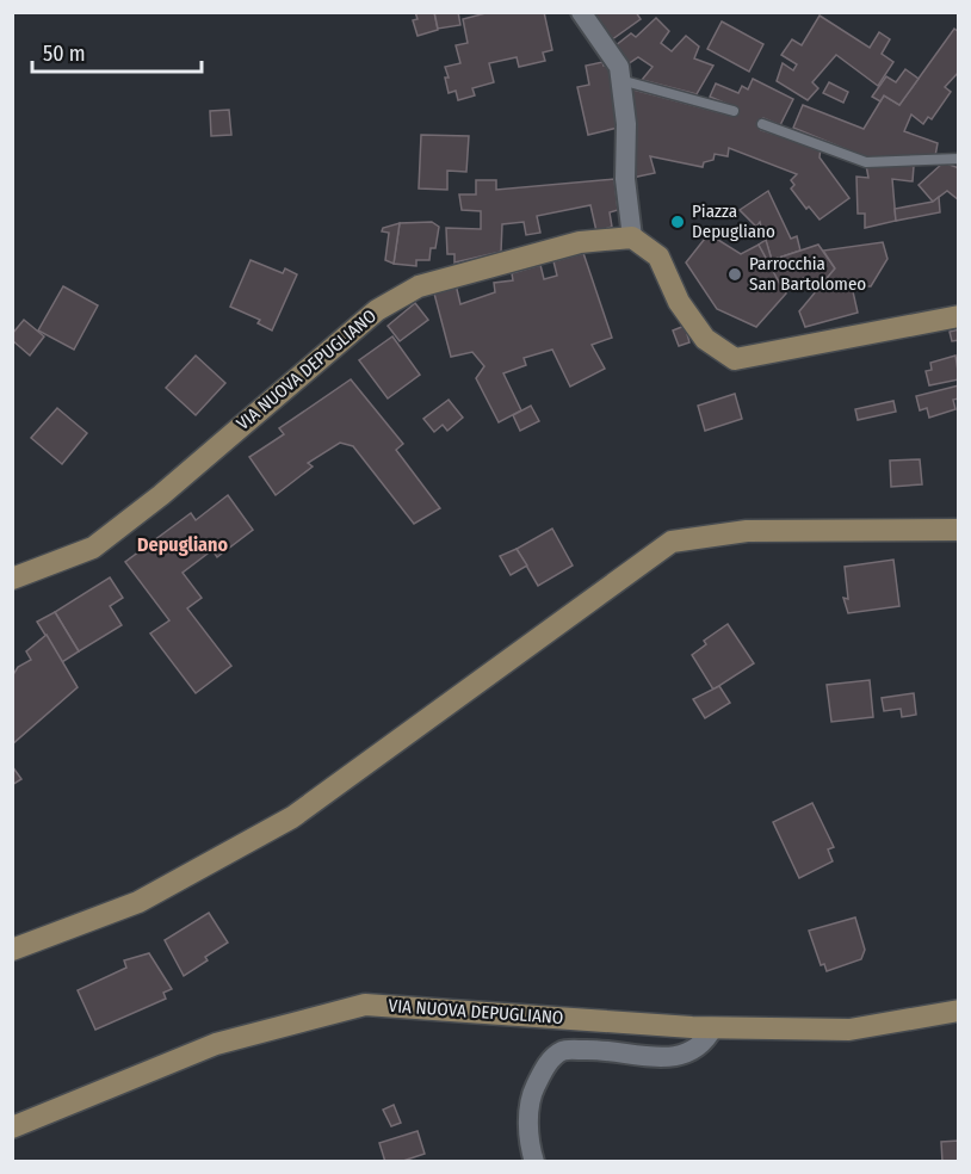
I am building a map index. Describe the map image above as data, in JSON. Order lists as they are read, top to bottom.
{
  "streets": {
    "street": ["VIA NUOVA DEPUGLIANO"]
  },
  "districts": ["Depugliano"],
  "places": ["Piazza Depugliano", "Parrocchia San Bartolomeo"],
  "scale_bar": "50 m"
}
